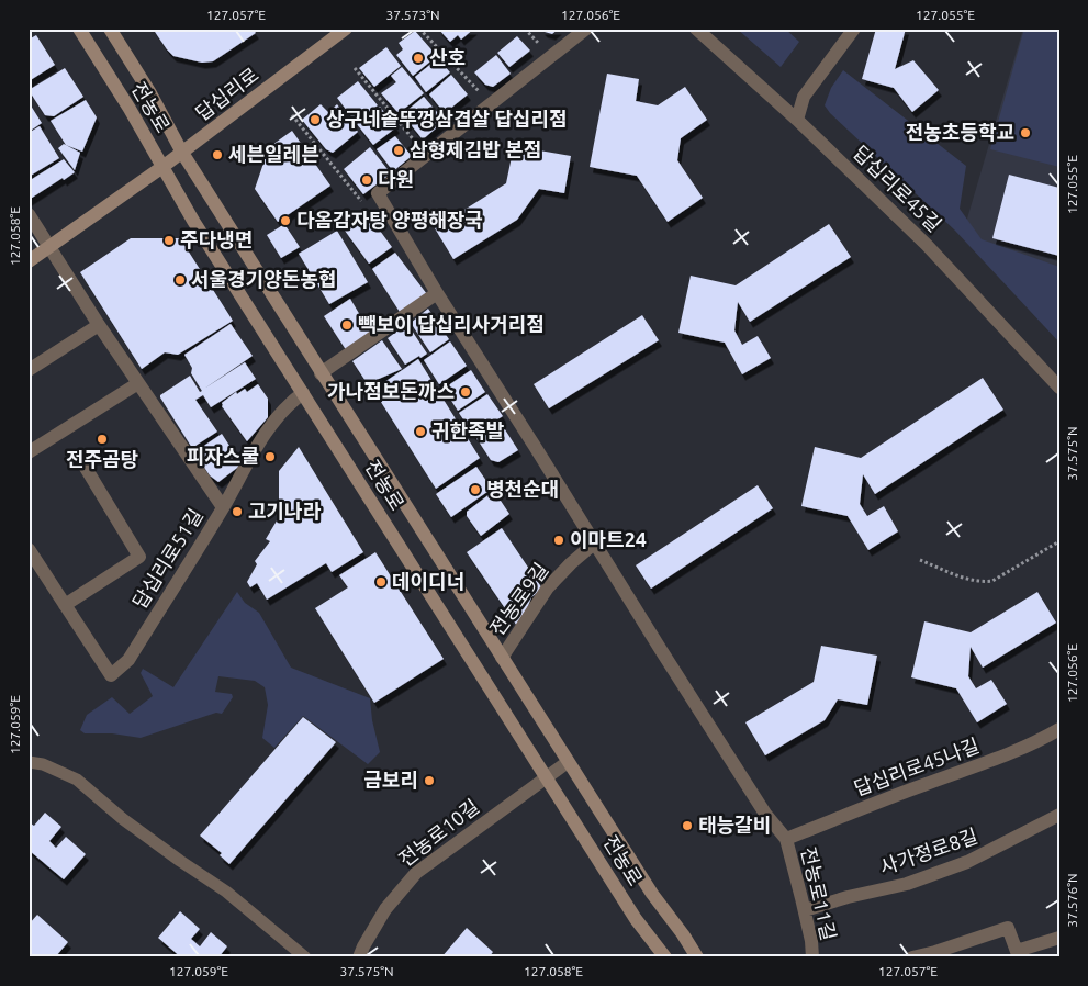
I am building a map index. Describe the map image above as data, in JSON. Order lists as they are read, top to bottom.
{
  "streets": {
    "main road": ["답십리로", "전농로"],
    "street": [
      "답십리로45길",
      "답십리로51길",
      "전농로9길",
      "답십리로45나길",
      "전농로10길",
      "사가정로8길",
      "전농로11길"
    ]
  },
  "crossings": [
    ["답십리로", "전농로"],
    ["전농로", "답십리로51길"],
    ["전농로", "전농로9길"],
    ["전농로", "전농로10길"],
    ["답십리로45나길", "전농로11길"],
    ["사가정로8길", "전농로11길"]
  ],
  "places": [
    "산호",
    "상구네솥뚜껑삼겹살 답십리점",
    "전농초등학교",
    "삼형제김밥 본점",
    "세븐일레븐",
    "다원",
    "다옴감자탕 양평해장국",
    "주다냉면",
    "서울경기양돈농협",
    "빽보이 답십리사거리점",
    "가나점보돈까스",
    "귀한족발",
    "전주곰탕",
    "피자스쿨",
    "병천순대",
    "고기나라",
    "이마트24",
    "데이디너",
    "금보리",
    "태능갈비"
  ],
  "coordinates": [
    "127.057°E",
    "37.573°N",
    "127.056°E",
    "127.055°E",
    "127.058°E",
    "37.575°N",
    "127.059°E",
    "37.576°N"
  ]
}
